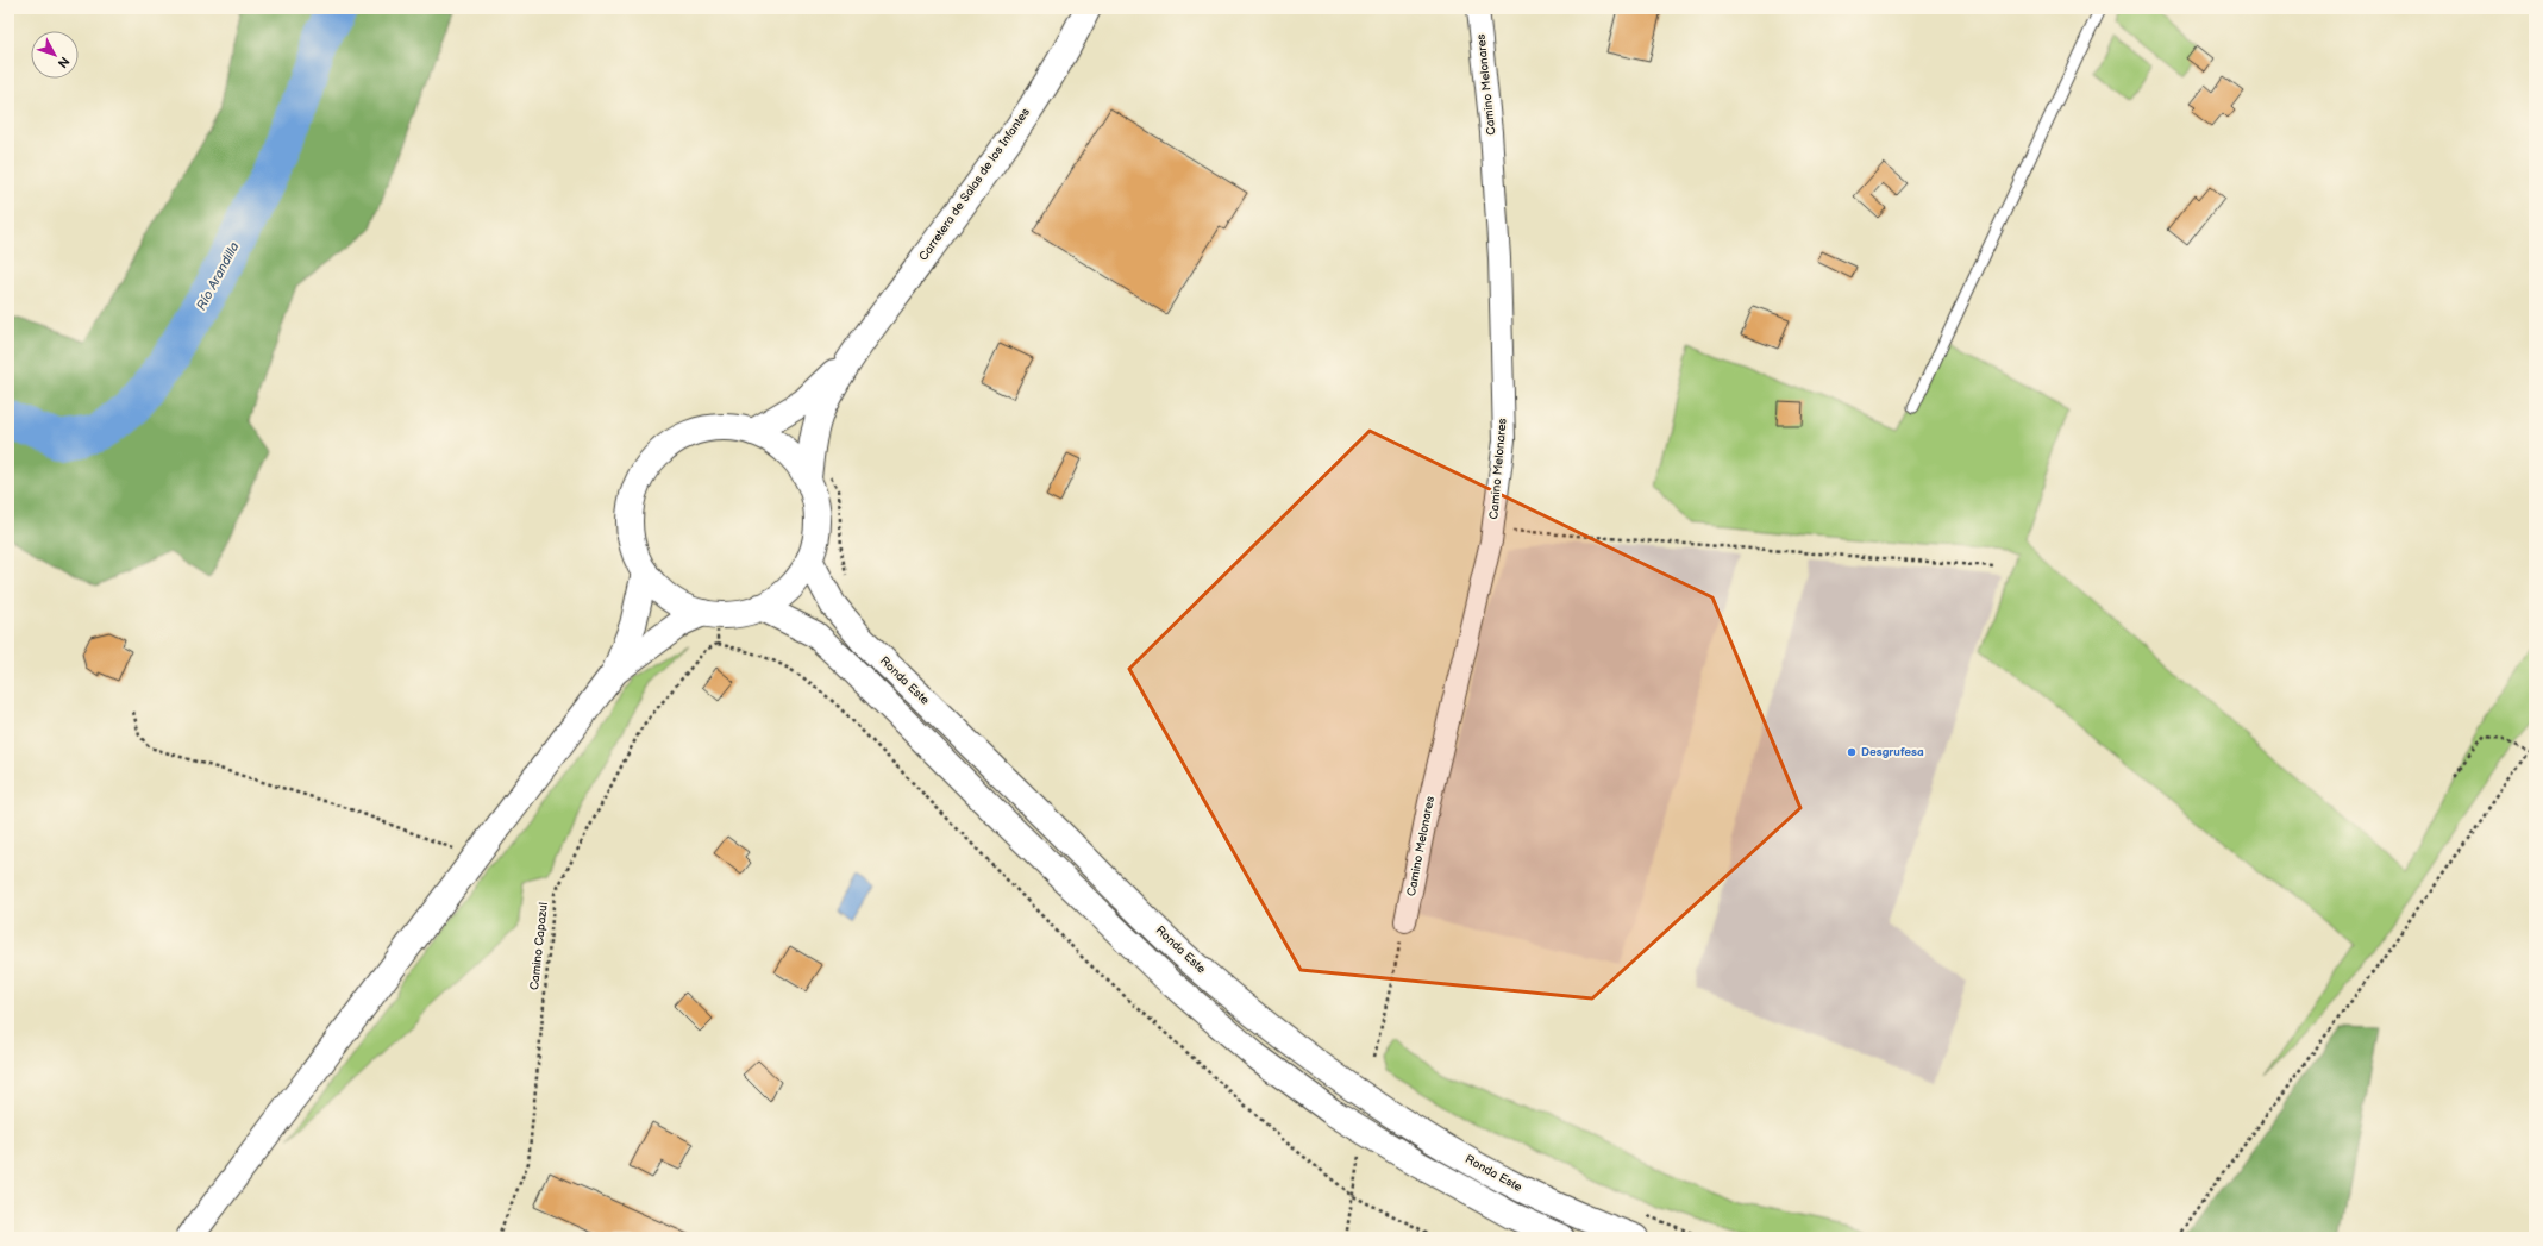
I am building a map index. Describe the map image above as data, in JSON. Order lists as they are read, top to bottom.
{
  "streets": {
    "main road": ["Carretera de Salas de los Infantes", "Ronda Este"],
    "street": ["Camino Melonares"],
    "path": ["Camino Capazul"]
  },
  "water": ["Río Arandilla"],
  "places": ["Desgrufesa"],
  "north": "bottom right"
}
